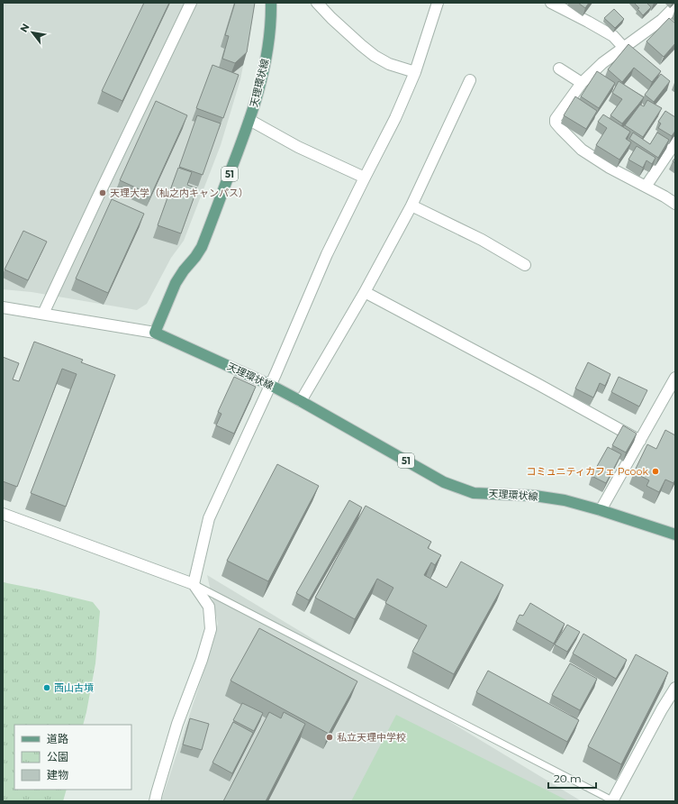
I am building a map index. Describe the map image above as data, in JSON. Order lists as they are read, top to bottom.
{
  "streets": {
    "main road": ["天理環状線", "51"]
  },
  "places": [
    "天理大学（杣之内キャンパス）",
    "コミュニティカフェ Pcook",
    "西山古墳",
    "私立天理中学校"
  ],
  "legend": ["道路", "公園", "建物"],
  "scale_bar": "20 m",
  "north": "top left"
}
